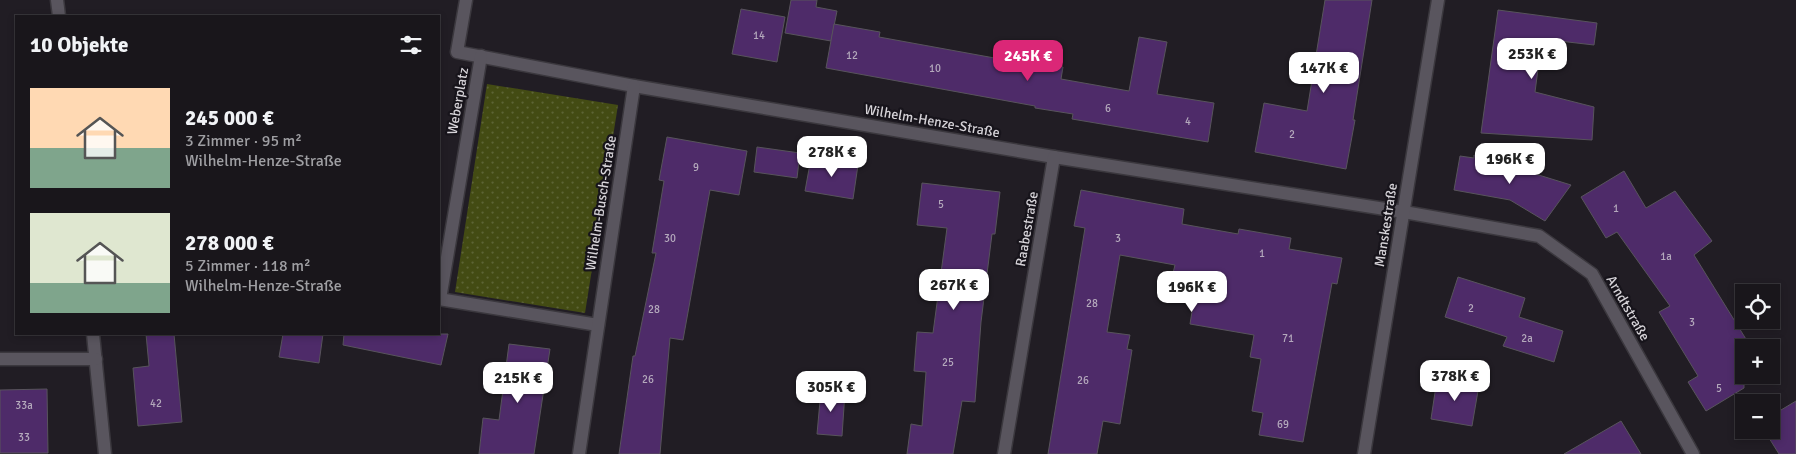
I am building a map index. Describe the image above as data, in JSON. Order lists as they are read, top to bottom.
{
  "streets": {
    "street": [
      "Weberplatz",
      "Wilhelm-Henze-Straße",
      "Wilhelm-Busch-Straße",
      "Manskestraße",
      "Raabestraße",
      "Arndtstraße"
    ]
  },
  "crossings": [
    ["Weberplatz", "Wilhelm-Henze-Straße"],
    ["Wilhelm-Henze-Straße", "Wilhelm-Busch-Straße"],
    ["Wilhelm-Henze-Straße", "Manskestraße"],
    ["Wilhelm-Henze-Straße", "Raabestraße"],
    ["Wilhelm-Henze-Straße", "Arndtstraße"],
    ["Manskestraße", "Arndtstraße"]
  ],
  "house_numbers": [
    "14",
    "12",
    "10",
    "6",
    "4",
    "2",
    "9",
    "5",
    "1",
    "30",
    "3",
    "1",
    "1a",
    "28",
    "2",
    "28",
    "3",
    "71",
    "2a",
    "25",
    "26",
    "26",
    "5",
    "42",
    "33a",
    "69",
    "33"
  ],
  "page": {
    "heading": "10 Objekte",
    "price": [
      "253K €",
      "245K €",
      "147K €",
      "278K €",
      "196K €",
      "267K €",
      "196K €",
      "378K €",
      "215K €",
      "305K €"
    ],
    "list": [
      {
        "name": "245 000 €",
        "note": "3 Zimmer · 95 m² · Wilhelm-Henze-Straße"
      },
      {
        "name": "278 000 €",
        "note": "5 Zimmer · 118 m² · Wilhelm-Henze-Straße"
      }
    ],
    "map_buttons": ["+", "−"]
  }
}
